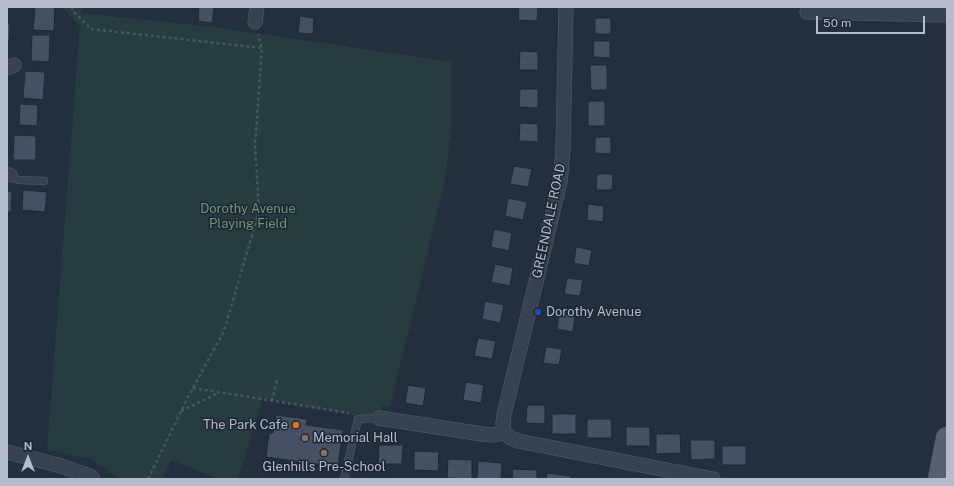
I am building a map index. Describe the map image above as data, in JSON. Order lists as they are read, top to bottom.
{
  "streets": {
    "street": ["GREENDALE ROAD"]
  },
  "parks": ["Dorothy Avenue Playing Field"],
  "places": [
    "Dorothy Avenue",
    "The Park Cafe",
    "Memorial Hall",
    "Glenhills Pre-School"
  ],
  "scale_bar": "50 m",
  "north": "top"
}
